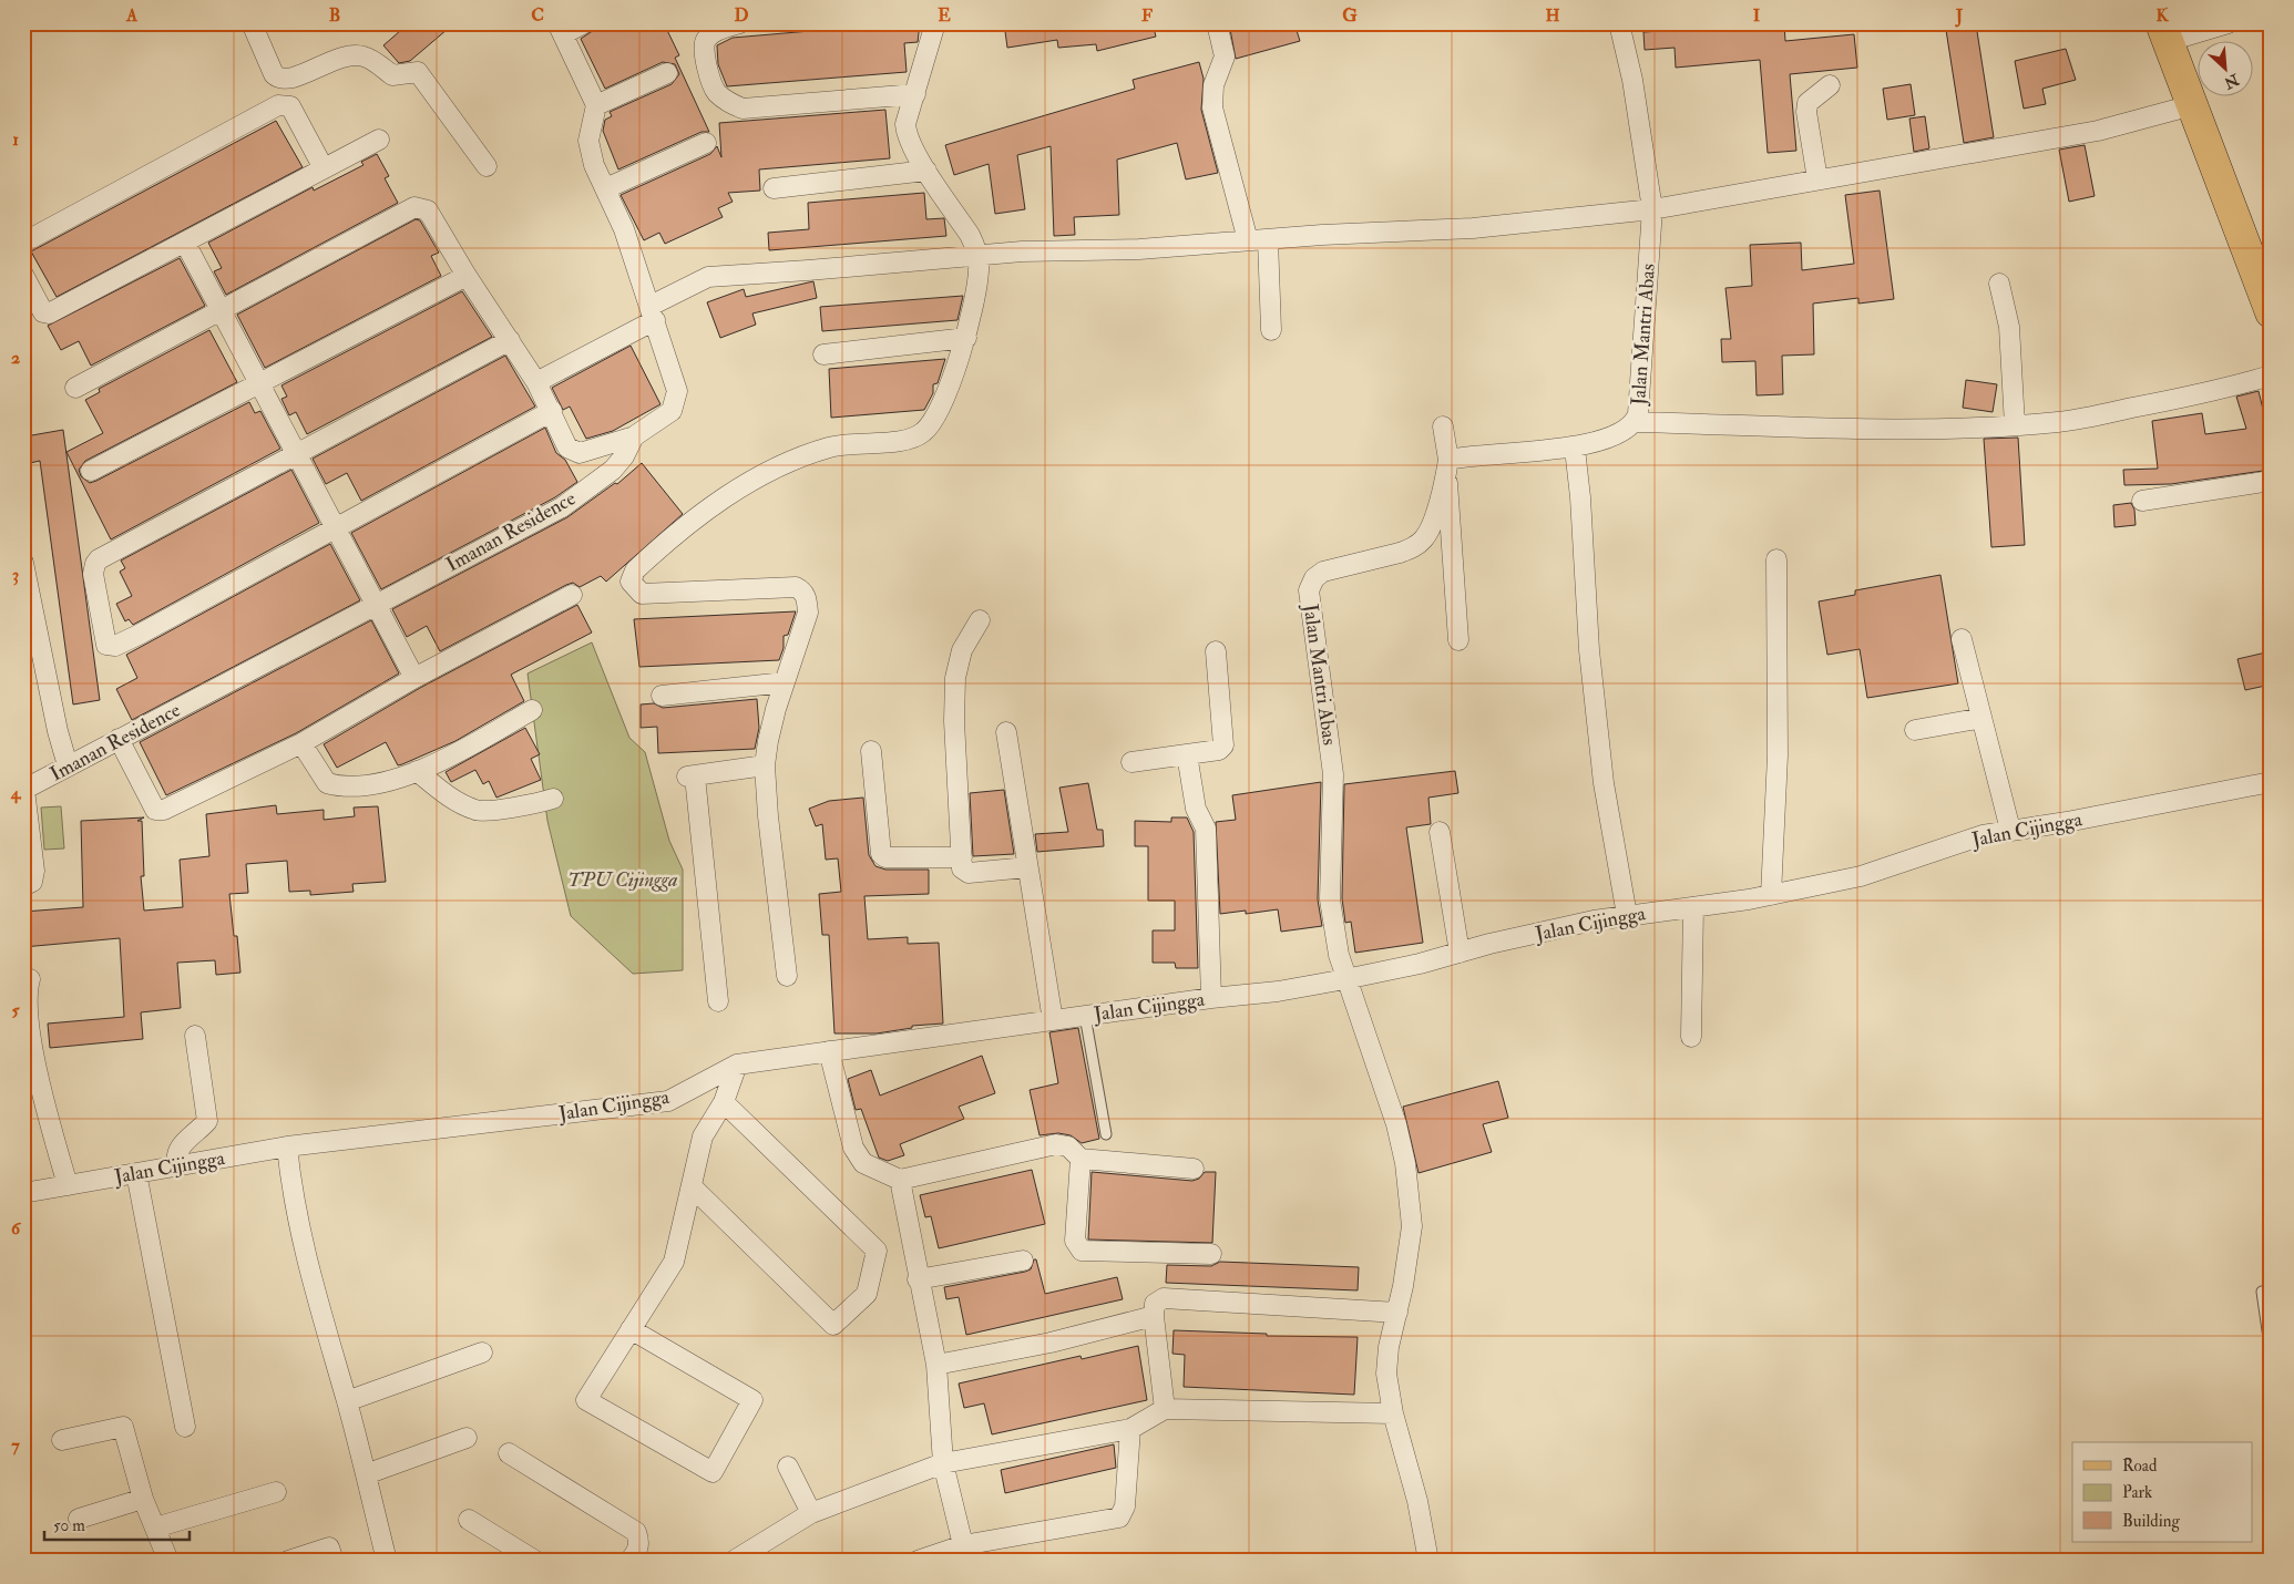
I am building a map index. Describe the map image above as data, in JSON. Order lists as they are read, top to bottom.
{
  "streets": {
    "street": ["Jalan Mantri Abas", "Imanan Residence", "Jalan Cijingga"]
  },
  "crossings": [
    ["Jalan Mantri Abas", "Jalan Cijingga"]
  ],
  "parks": ["TPU Cijingga"],
  "legend": ["Road", "Park", "Building"],
  "scale_bar": "50 m",
  "north": "bottom right",
  "grid": {
    "columns": [
      "A",
      "B",
      "C",
      "D",
      "E",
      "F",
      "G",
      "H",
      "I",
      "J",
      "K"
    ],
    "rows": [
      "1",
      "2",
      "3",
      "4",
      "5",
      "6",
      "7"
    ]
  }
}
